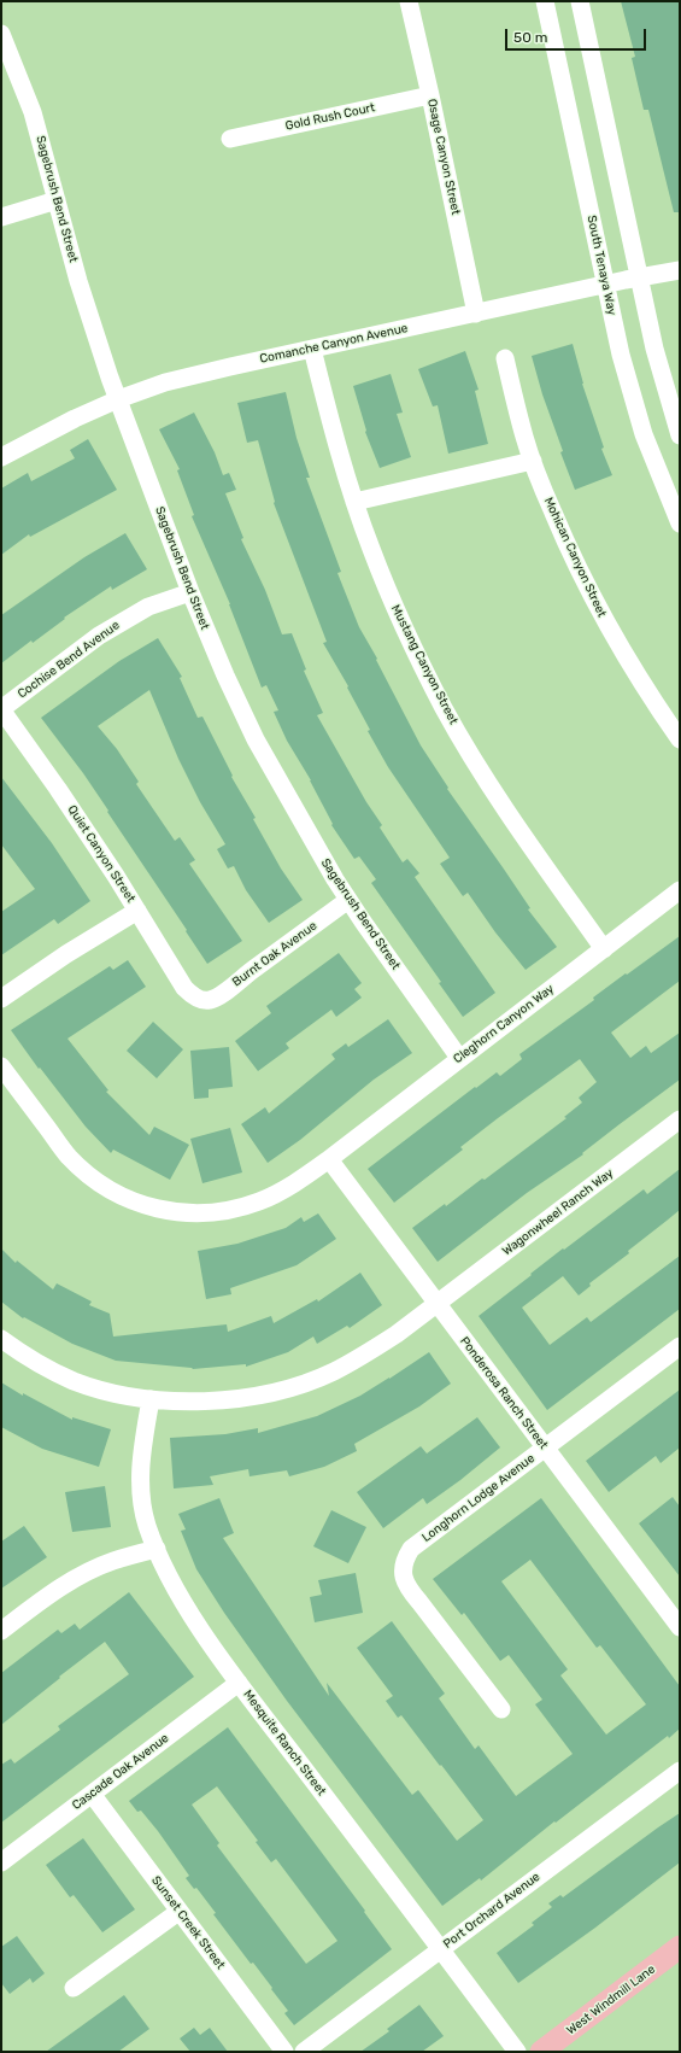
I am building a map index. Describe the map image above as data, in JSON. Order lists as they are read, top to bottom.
{
  "streets": {
    "main road": ["West Windmill Lane"],
    "street": [
      "Gold Rush Court",
      "Osage Canyon Street",
      "Sagebrush Bend Street",
      "South Tenaya Way",
      "Comanche Canyon Avenue",
      "Mohican Canyon Street",
      "Cochise Bend Avenue",
      "Mustang Canyon Street",
      "Quiet Canyon Street",
      "Burnt Oak Avenue",
      "Cleghorn Canyon Way",
      "Wagonwheel Ranch Way",
      "Ponderosa Ranch Street",
      "Longhorn Lodge Avenue",
      "Mesquite Ranch Street",
      "Cascade Oak Avenue",
      "Port Orchard Avenue",
      "Sunset Creek Street"
    ]
  },
  "crossings": [
    ["Gold Rush Court", "Osage Canyon Street"],
    ["Osage Canyon Street", "Comanche Canyon Avenue"],
    ["Sagebrush Bend Street", "Comanche Canyon Avenue"],
    ["Sagebrush Bend Street", "Cochise Bend Avenue"],
    ["Sagebrush Bend Street", "Burnt Oak Avenue"],
    ["Sagebrush Bend Street", "Cleghorn Canyon Way"],
    ["South Tenaya Way", "Comanche Canyon Avenue"],
    ["Comanche Canyon Avenue", "Mustang Canyon Street"],
    ["Cochise Bend Avenue", "Quiet Canyon Street"],
    ["Mustang Canyon Street", "Cleghorn Canyon Way"],
    ["Quiet Canyon Street", "Burnt Oak Avenue"],
    ["Cleghorn Canyon Way", "Ponderosa Ranch Street"],
    ["Wagonwheel Ranch Way", "Ponderosa Ranch Street"],
    ["Wagonwheel Ranch Way", "Mesquite Ranch Street"],
    ["Ponderosa Ranch Street", "Longhorn Lodge Avenue"],
    ["Mesquite Ranch Street", "Cascade Oak Avenue"],
    ["Mesquite Ranch Street", "Port Orchard Avenue"],
    ["Cascade Oak Avenue", "Sunset Creek Street"]
  ],
  "scale_bar": "50 m"
}
